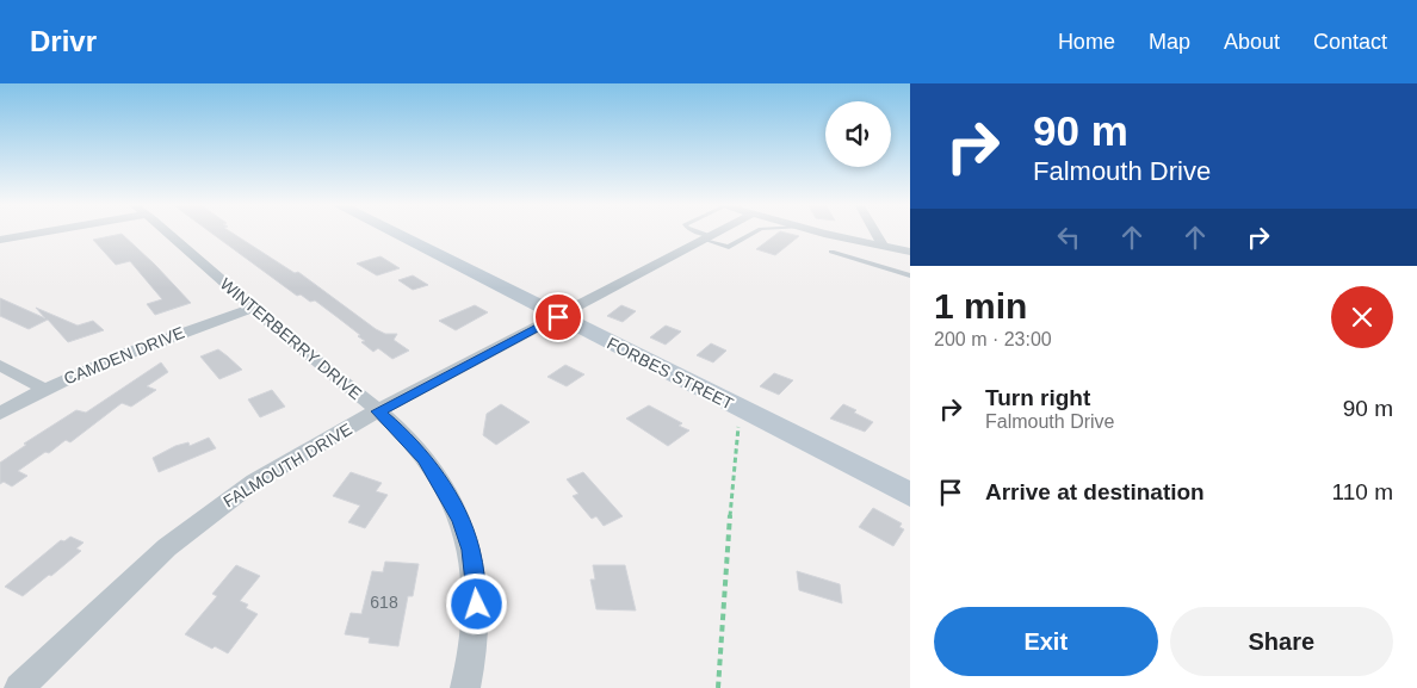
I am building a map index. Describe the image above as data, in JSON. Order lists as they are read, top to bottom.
{
  "streets": {
    "street": [
      "WINTERBERRY DRIVE",
      "CAMDEN DRIVE",
      "FORBES STREET",
      "FALMOUTH DRIVE"
    ]
  },
  "crossings": [
    ["WINTERBERRY DRIVE", "CAMDEN DRIVE"],
    ["WINTERBERRY DRIVE", "FALMOUTH DRIVE"],
    ["FORBES STREET", "FALMOUTH DRIVE"]
  ],
  "house_numbers": ["618"],
  "page": {
    "header": "Drivr",
    "nav": [
      "Home",
      "Map",
      "About",
      "Contact"
    ],
    "turn": ["90 m", "Falmouth Drive"],
    "heading": ["1 min", "200 m · 23:00"],
    "list": [
      {
        "name": "Turn right",
        "note": "Falmouth Drive",
        "value": "90 m"
      },
      {
        "name": "Arrive at destination",
        "value": "110 m"
      }
    ],
    "buttons": ["Exit", "Share"]
  }
}
